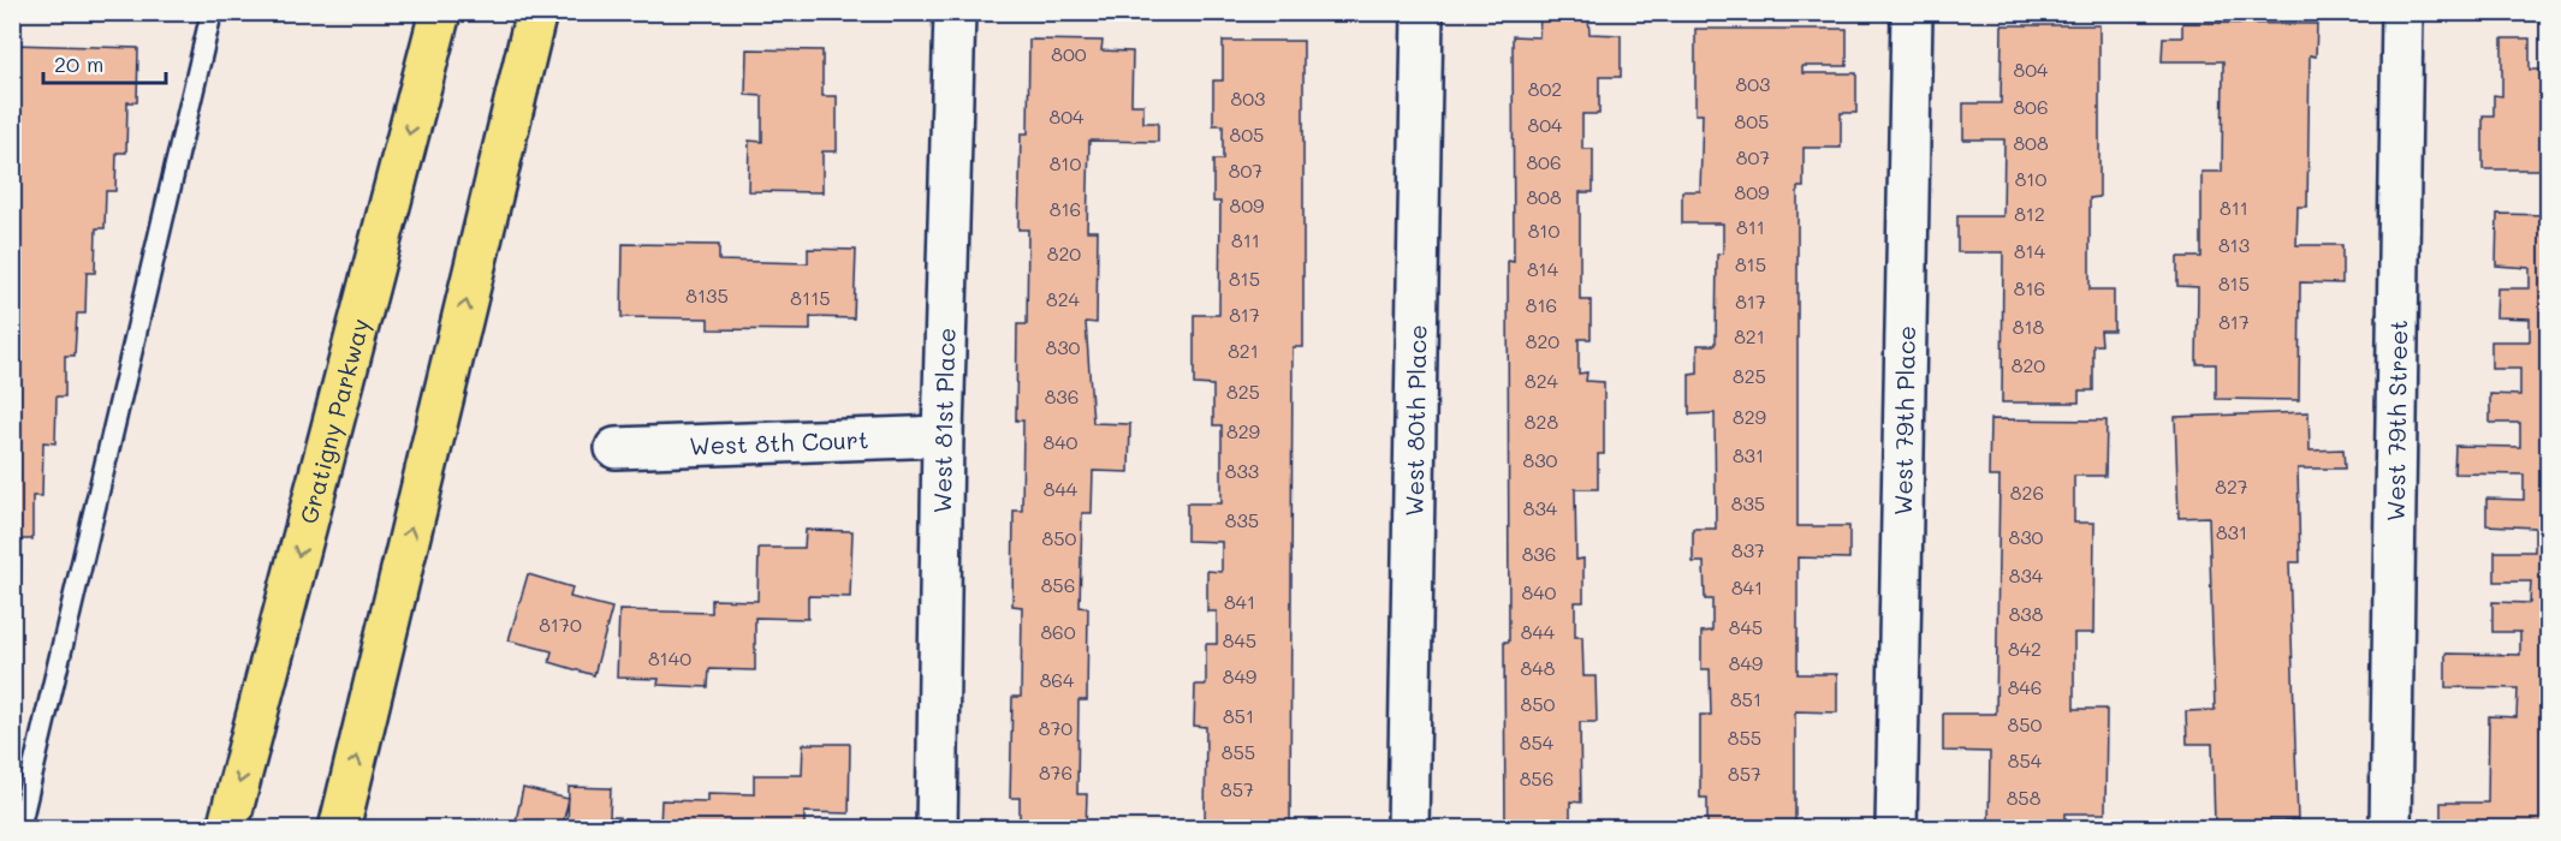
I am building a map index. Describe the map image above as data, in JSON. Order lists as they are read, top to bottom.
{
  "streets": {
    "highway": ["Gratigny Parkway"],
    "street": [
      "West 81st Place",
      "West 80th Place",
      "West 79th Place",
      "West 79th Street",
      "West 8th Court"
    ]
  },
  "crossings": [
    ["West 81st Place", "West 8th Court"]
  ],
  "house_numbers": [
    "800",
    "804",
    "803",
    "802",
    "803",
    "806",
    "804",
    "805",
    "804",
    "805",
    "808",
    "807",
    "806",
    "810",
    "807",
    "810",
    "809",
    "808",
    "809",
    "811",
    "816",
    "812",
    "811",
    "810",
    "811",
    "813",
    "814",
    "820",
    "815",
    "814",
    "815",
    "815",
    "816",
    "8135",
    "8115",
    "824",
    "817",
    "816",
    "817",
    "817",
    "818",
    "821",
    "820",
    "830",
    "821",
    "820",
    "825",
    "824",
    "825",
    "836",
    "829",
    "828",
    "829",
    "840",
    "831",
    "830",
    "833",
    "827",
    "844",
    "826",
    "835",
    "834",
    "835",
    "831",
    "830",
    "850",
    "837",
    "836",
    "834",
    "856",
    "841",
    "840",
    "841",
    "838",
    "8170",
    "845",
    "860",
    "844",
    "845",
    "842",
    "8140",
    "849",
    "848",
    "849",
    "864",
    "846",
    "851",
    "850",
    "851",
    "850",
    "870",
    "855",
    "854",
    "855",
    "854",
    "876",
    "857",
    "856",
    "857",
    "858"
  ],
  "scale_bar": "20 m"
}
